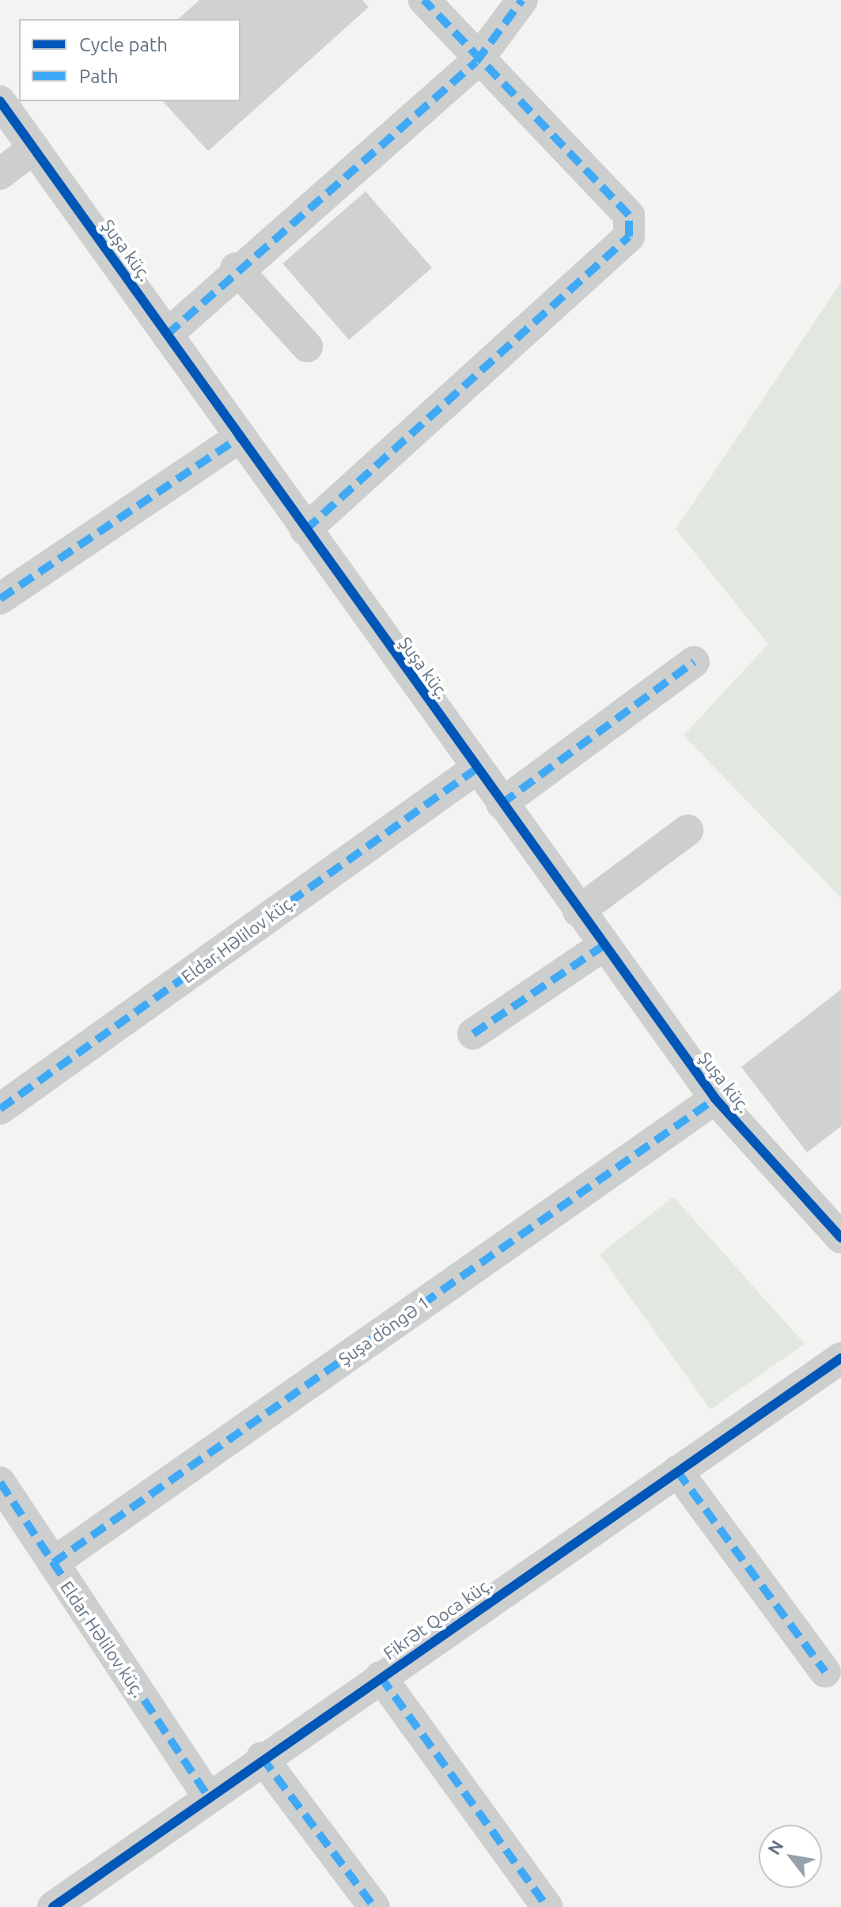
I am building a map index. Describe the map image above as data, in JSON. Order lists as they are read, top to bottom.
{
  "streets": {
    "street": [
      "Şuşa küç.",
      "Eldar Həlilov küç.",
      "Şuşa döngə 1",
      "Fikrət Qoca küç."
    ]
  },
  "crossings": [
    ["Şuşa küç.", "Eldar Həlilov küç."],
    ["Şuşa küç.", "Şuşa döngə 1"],
    ["Eldar Həlilov küç.", "Şuşa döngə 1"],
    ["Eldar Həlilov küç.", "Fikrət Qoca küç."]
  ],
  "legend": ["Cycle path", "Path"],
  "north": "top left"
}
